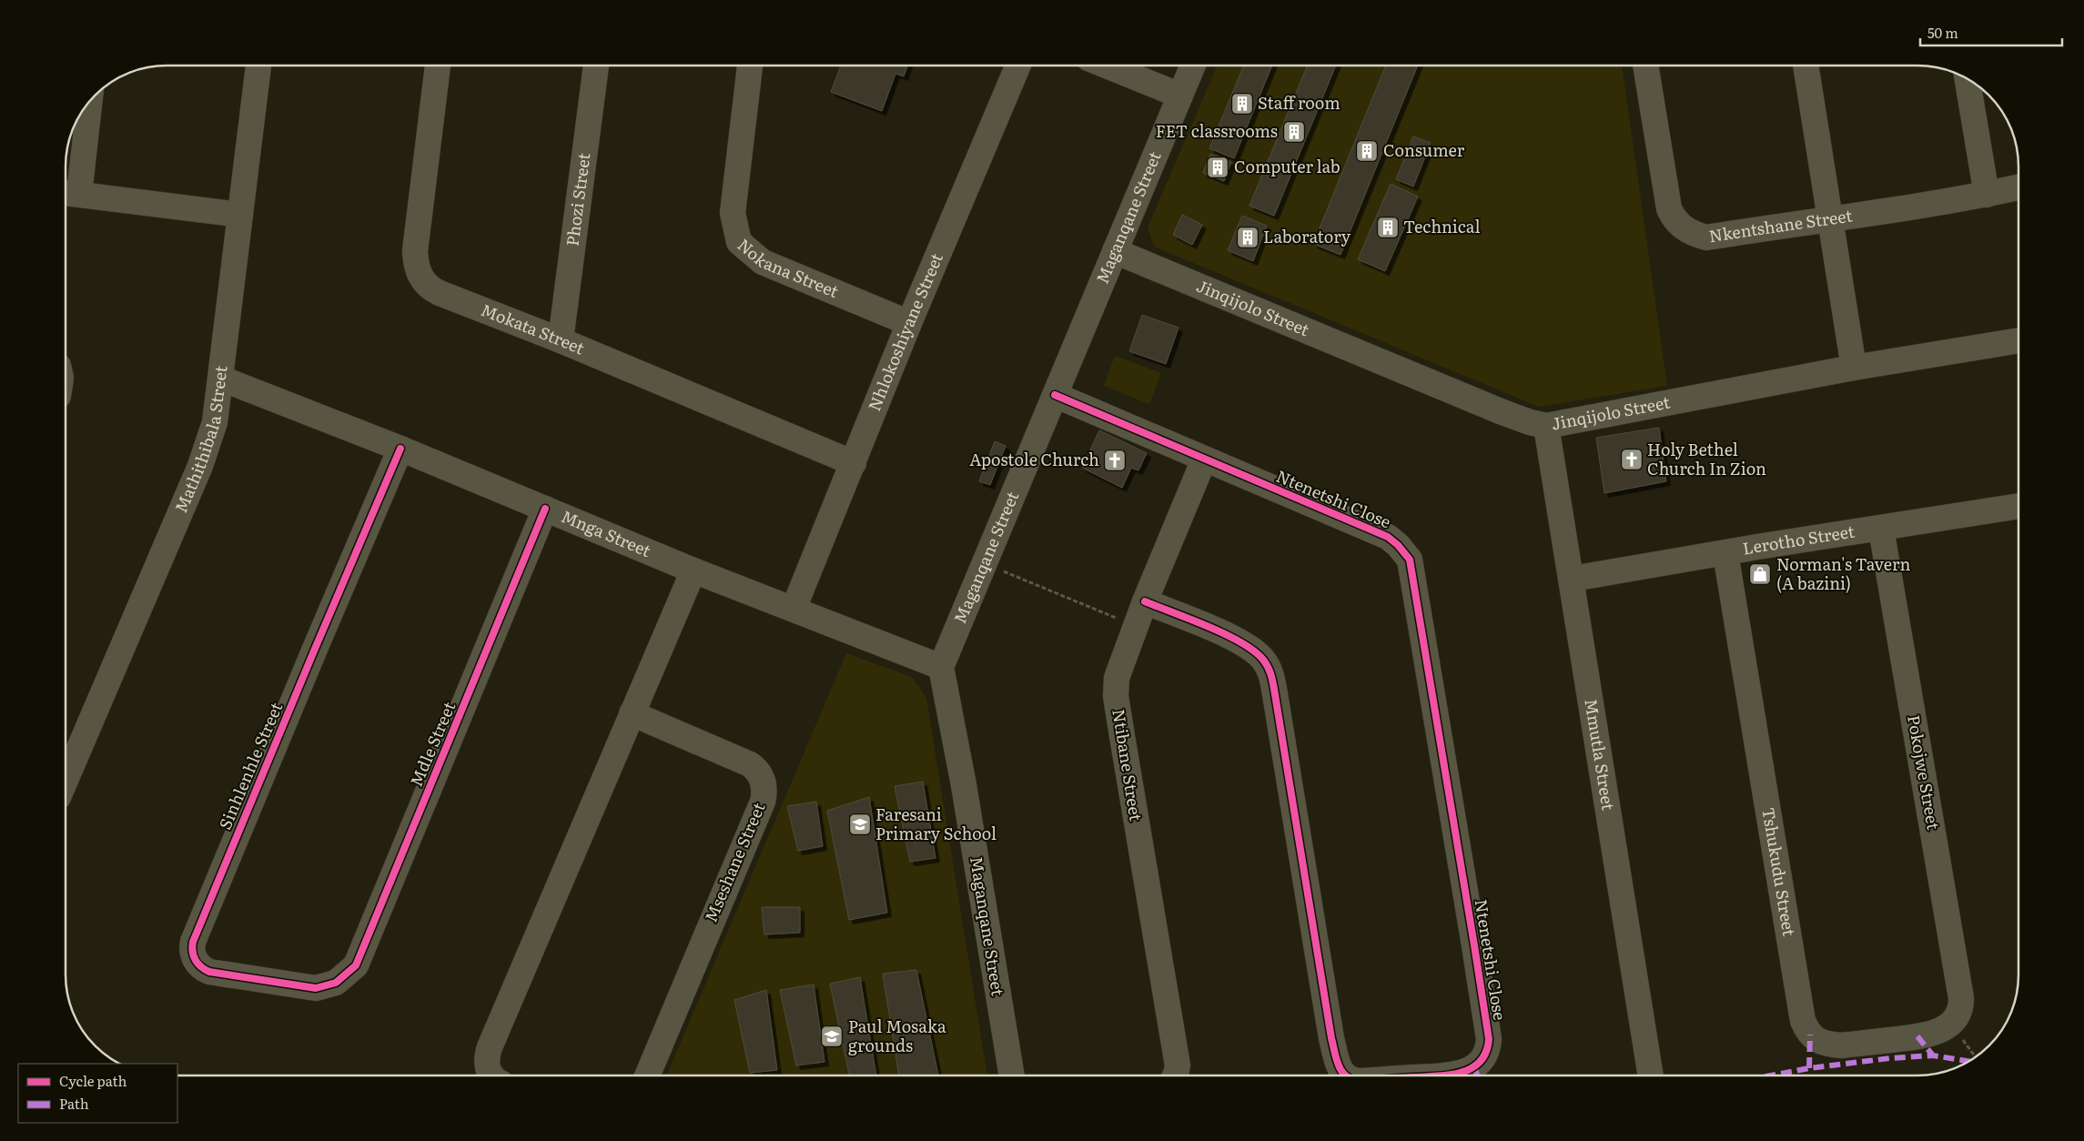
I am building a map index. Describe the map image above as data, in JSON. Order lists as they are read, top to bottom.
{
  "streets": {
    "street": [
      "Phozi Street",
      "Maganqane Street",
      "Nkentshane Street",
      "Nokana Street",
      "Jinqijolo Street",
      "Mokata Street",
      "Nhlokoshiyane Street",
      "Mathithibala Street",
      "Ntenetshi Close",
      "Mnga Street",
      "Lerotho Street",
      "Mdle Street",
      "Mmutla Street",
      "Ntibane Street",
      "Sinhlenhle Street",
      "Pokojwe Street",
      "Mseshane Street",
      "Tshukudu Street"
    ]
  },
  "crossings": [
    ["Phozi Street", "Mokata Street"],
    ["Maganqane Street", "Jinqijolo Street"],
    ["Maganqane Street", "Ntenetshi Close"],
    ["Maganqane Street", "Mnga Street"],
    ["Nokana Street", "Nhlokoshiyane Street"],
    ["Jinqijolo Street", "Mmutla Street"],
    ["Mokata Street", "Nhlokoshiyane Street"],
    ["Nhlokoshiyane Street", "Mnga Street"],
    ["Mathithibala Street", "Mnga Street"],
    ["Ntenetshi Close", "Ntibane Street"],
    ["Mnga Street", "Mdle Street"],
    ["Mnga Street", "Sinhlenhle Street"],
    ["Lerotho Street", "Mmutla Street"],
    ["Lerotho Street", "Pokojwe Street"],
    ["Lerotho Street", "Tshukudu Street"],
    ["Mdle Street", "Sinhlenhle Street"],
    ["Pokojwe Street", "Tshukudu Street"]
  ],
  "places": {
    "building": [
      "Staff room",
      "FET classrooms",
      "Consumer",
      "Computer lab",
      "Technical",
      "Laboratory"
    ],
    "church": ["Holy Bethel Church In Zion", "Apostole Church"],
    "shop": ["Norman's Tavern (A bazini)"],
    "school or university": ["Faresani Primary School", "Paul Mosaka grounds"]
  },
  "legend": ["Cycle path", "Path"],
  "scale_bar": "50 m"
}
